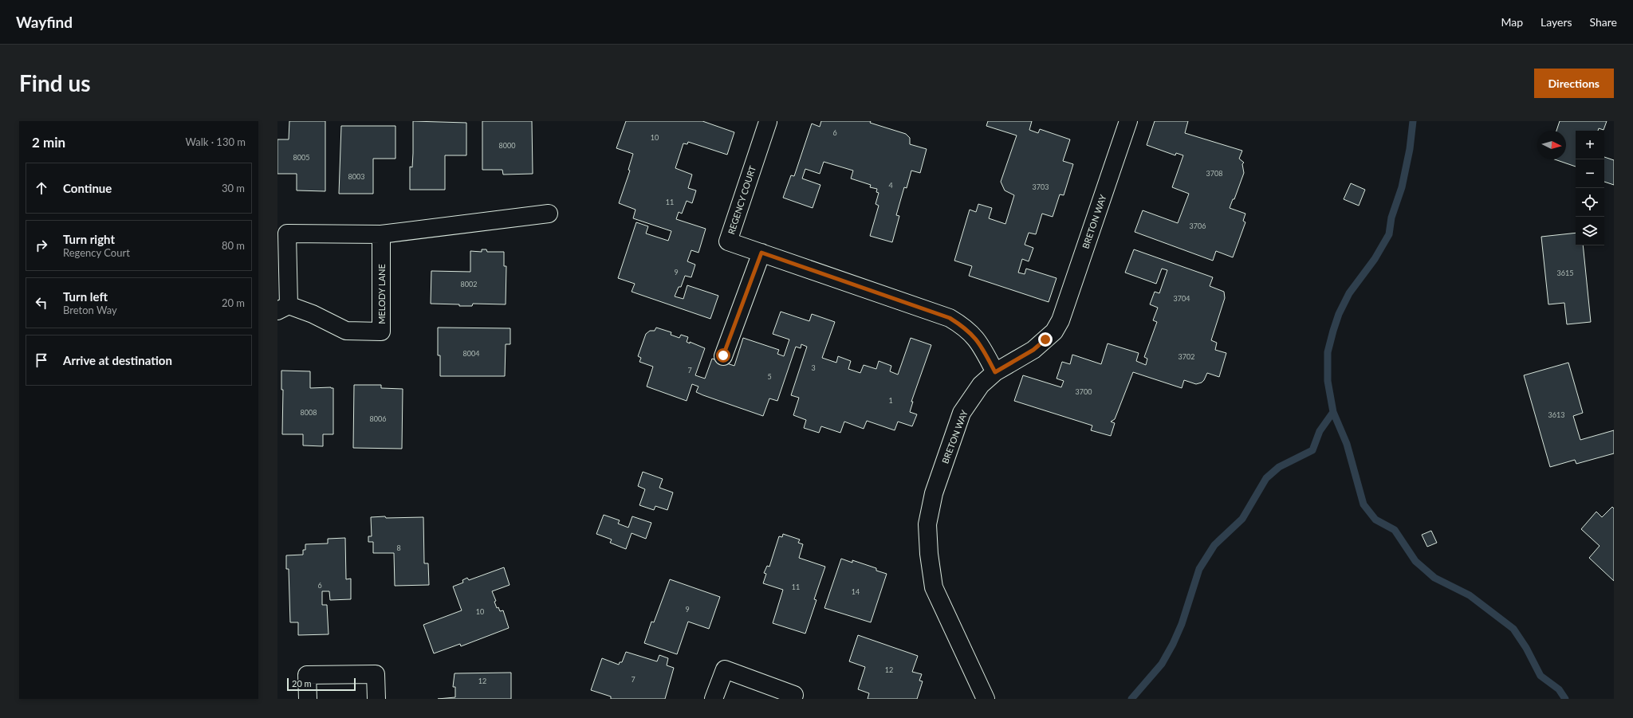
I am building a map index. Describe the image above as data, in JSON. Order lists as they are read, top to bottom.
{
  "streets": {
    "street": ["REGENCY COURT", "BRETON WAY", "MELODY LANE"]
  },
  "crossings": [
    ["REGENCY COURT", "BRETON WAY"]
  ],
  "house_numbers": [
    "6",
    "10",
    "8000",
    "8005",
    "3708",
    "8003",
    "4",
    "3703",
    "11",
    "3706",
    "9",
    "3615",
    "8002",
    "3704",
    "8004",
    "3702",
    "3",
    "7",
    "5",
    "3700",
    "1",
    "8008",
    "3613",
    "8006",
    "8",
    "6",
    "11",
    "14",
    "9",
    "10",
    "12",
    "7",
    "12"
  ],
  "scale_bar": "20 m",
  "north": "right",
  "page": {
    "header": "Wayfind",
    "nav": ["Map", "Layers", "Share"],
    "buttons": "Directions",
    "title": "Find us",
    "heading": ["2 min", "Walk · 130 m"],
    "map_buttons": ["+", "−"],
    "list": [
      ["Continue", "30 m"],
      ["Turn right", "Regency Court", "80 m"],
      ["Turn left", "Breton Way", "20 m"],
      "Arrive at destination"
    ],
    "scale": "20 m"
  }
}
